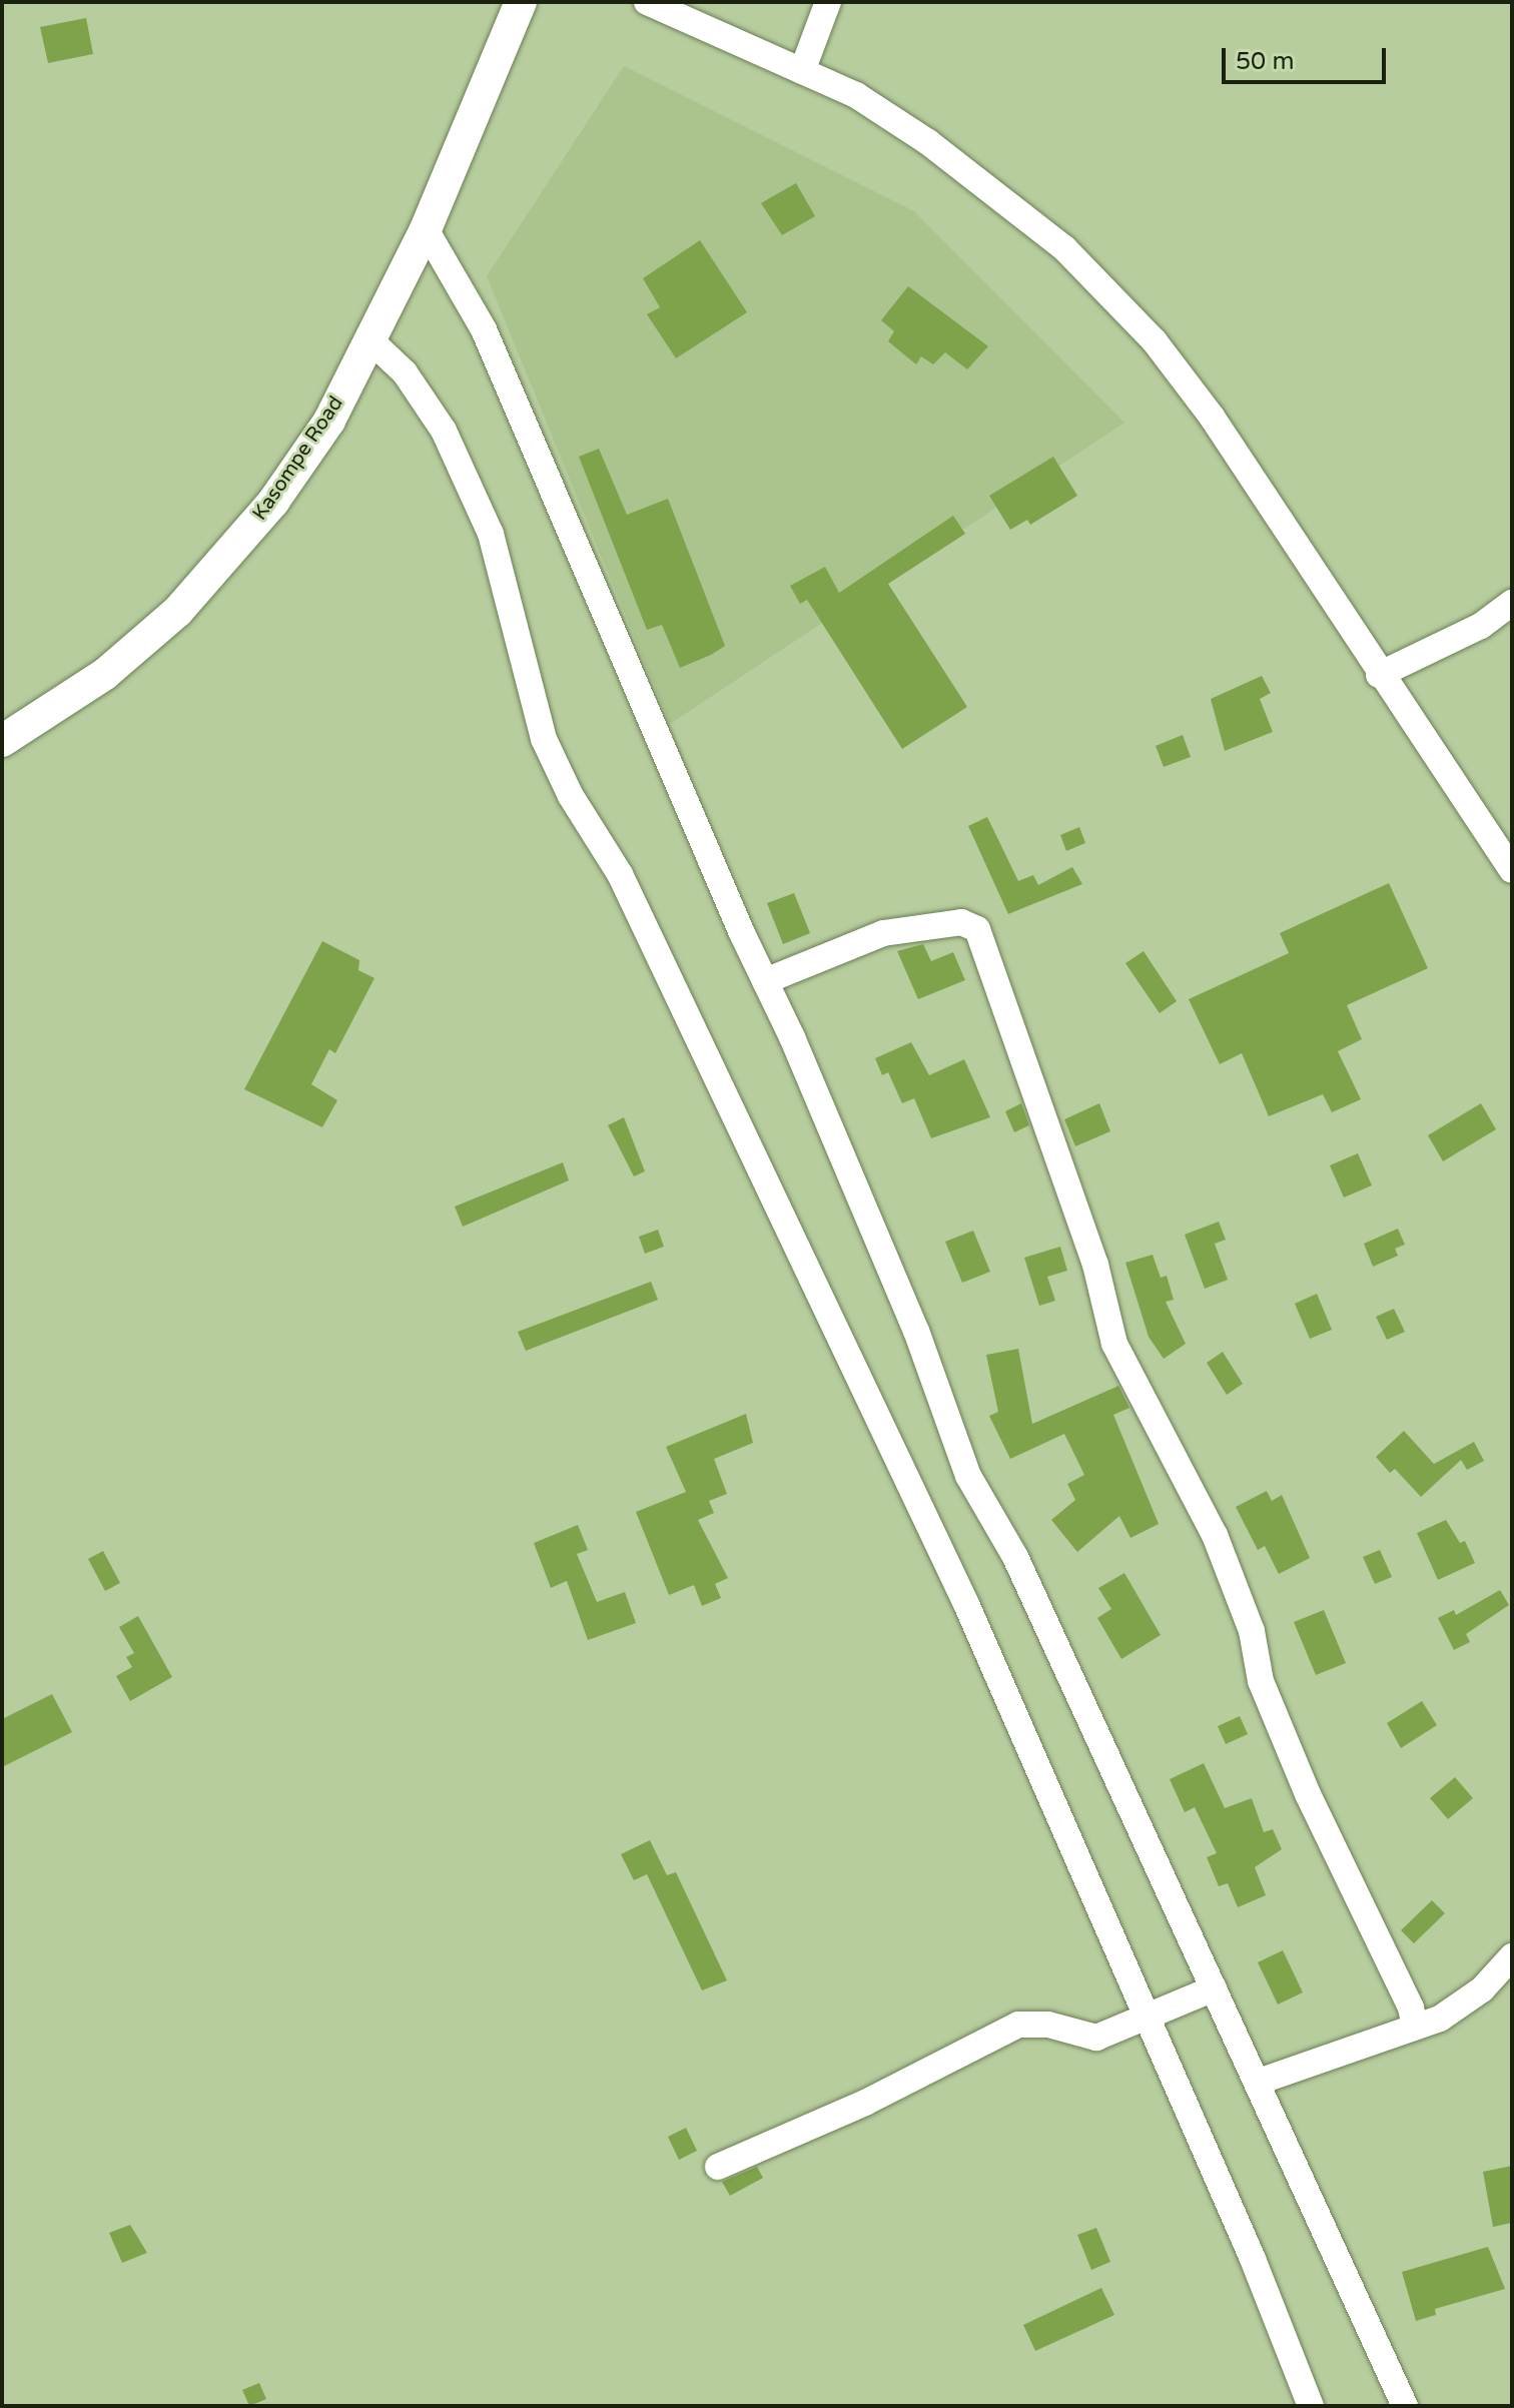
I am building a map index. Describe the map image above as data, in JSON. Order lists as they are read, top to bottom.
{
  "streets": {
    "street": ["Kasompe Road"]
  },
  "scale_bar": "50 m"
}
